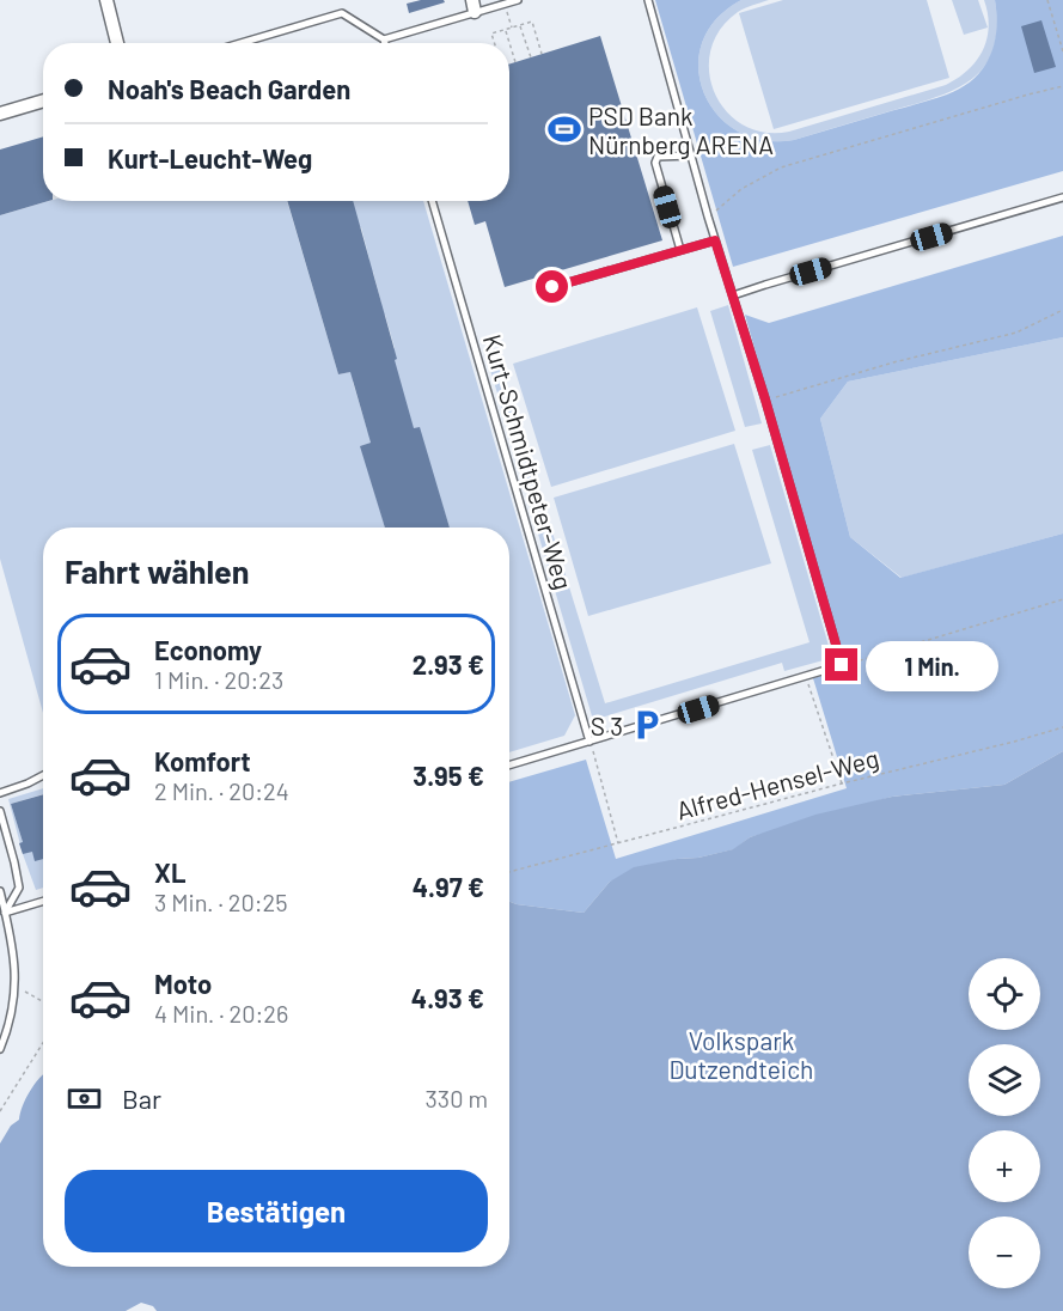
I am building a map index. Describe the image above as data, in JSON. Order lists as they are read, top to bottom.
{
  "streets": {
    "lane": ["Kurt-Schmidtpeter-Weg"],
    "path": ["Alfred-Hensel-Weg"]
  },
  "parks": ["Volkspark Dutzendteich"],
  "places": {
    "sports": ["PSD Bank Nürnberg ARENA"],
    "parking": ["S 3"]
  },
  "page": {
    "banner": ["Noah's Beach Garden", "Kurt-Leucht-Weg"],
    "heading": "Fahrt wählen",
    "list": [
      {
        "name": "Economy",
        "note": "1 Min. · 20:23",
        "value": "2.93 €"
      },
      {
        "name": "Komfort",
        "note": "2 Min. · 20:24",
        "value": "3.95 €"
      },
      {
        "name": "XL",
        "note": "3 Min. · 20:25",
        "value": "4.97 €"
      },
      {
        "name": "Moto",
        "note": "4 Min. · 20:26",
        "value": "4.93 €"
      }
    ],
    "bubble": "1 Min.",
    "map_buttons": ["+", "−"],
    "pay": ["Bar", "330 m"],
    "buttons": "Bestätigen"
  }
}
